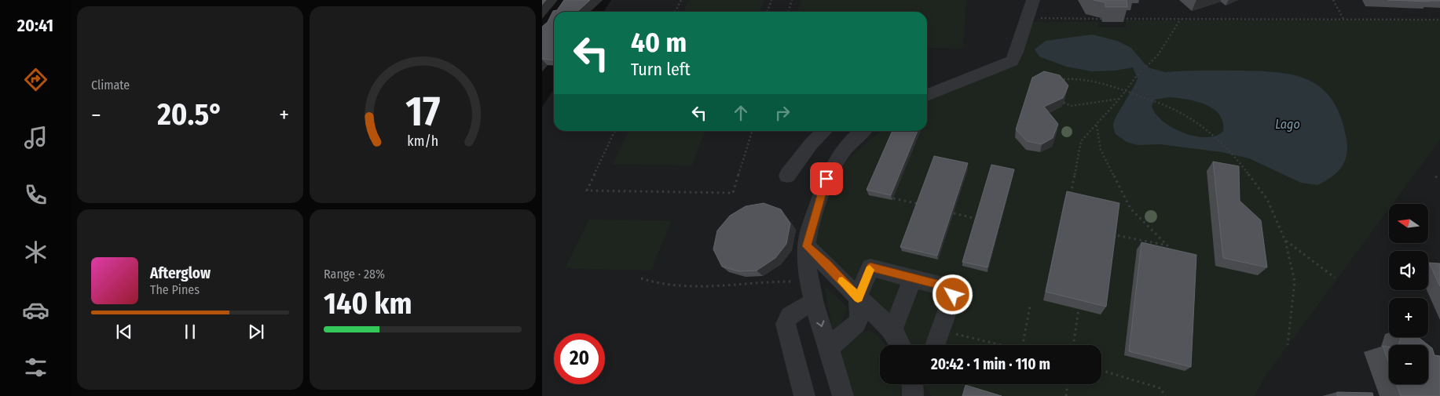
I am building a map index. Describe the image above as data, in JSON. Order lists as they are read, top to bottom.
{
  "water": ["Lago"],
  "north": "left",
  "page": {
    "tabs": "20:41",
    "tile": [
      "Climate",
      ["Range · 28%", "140 km"]
    ],
    "turn": ["40 m", "Turn left"],
    "heat": ["−", "20.5°", "+"],
    "map_buttons": ["+", "−"],
    "song": ["Afterglow", "The Pines"],
    "limit": "20",
    "trip": "20:42 · 1 min · 110 m",
    "gauge": ["17", "km/h"]
  }
}
